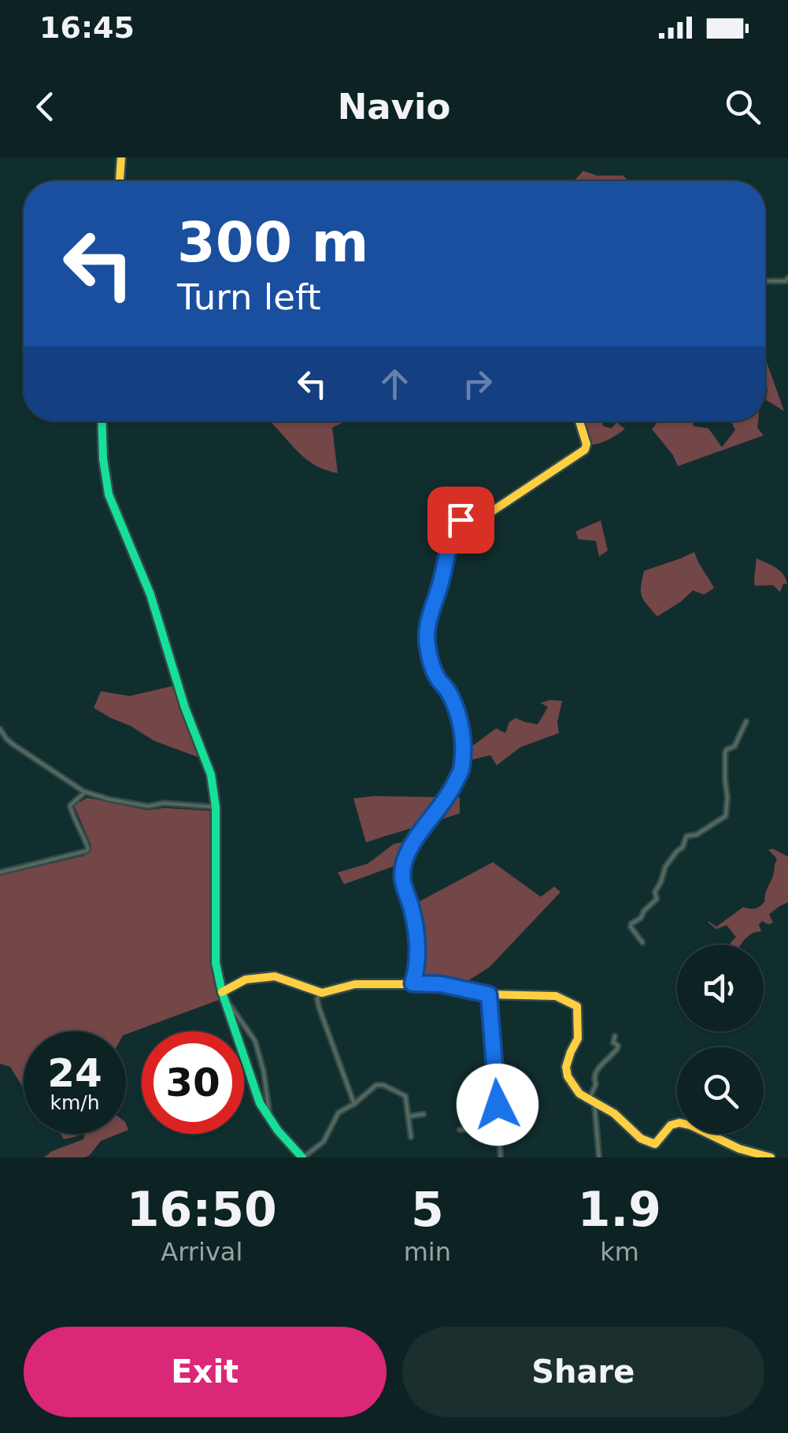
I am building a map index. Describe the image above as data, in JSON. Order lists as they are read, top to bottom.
{
  "page": {
    "status": "16:45",
    "header": "Navio",
    "turn": ["300 m", "Turn left"],
    "speed": "24 km/h",
    "limit": "30",
    "eta": [
      "16:50",
      "Arrival",
      "5",
      "min",
      "1.9",
      "km"
    ],
    "buttons": ["Exit", "Share"]
  }
}
